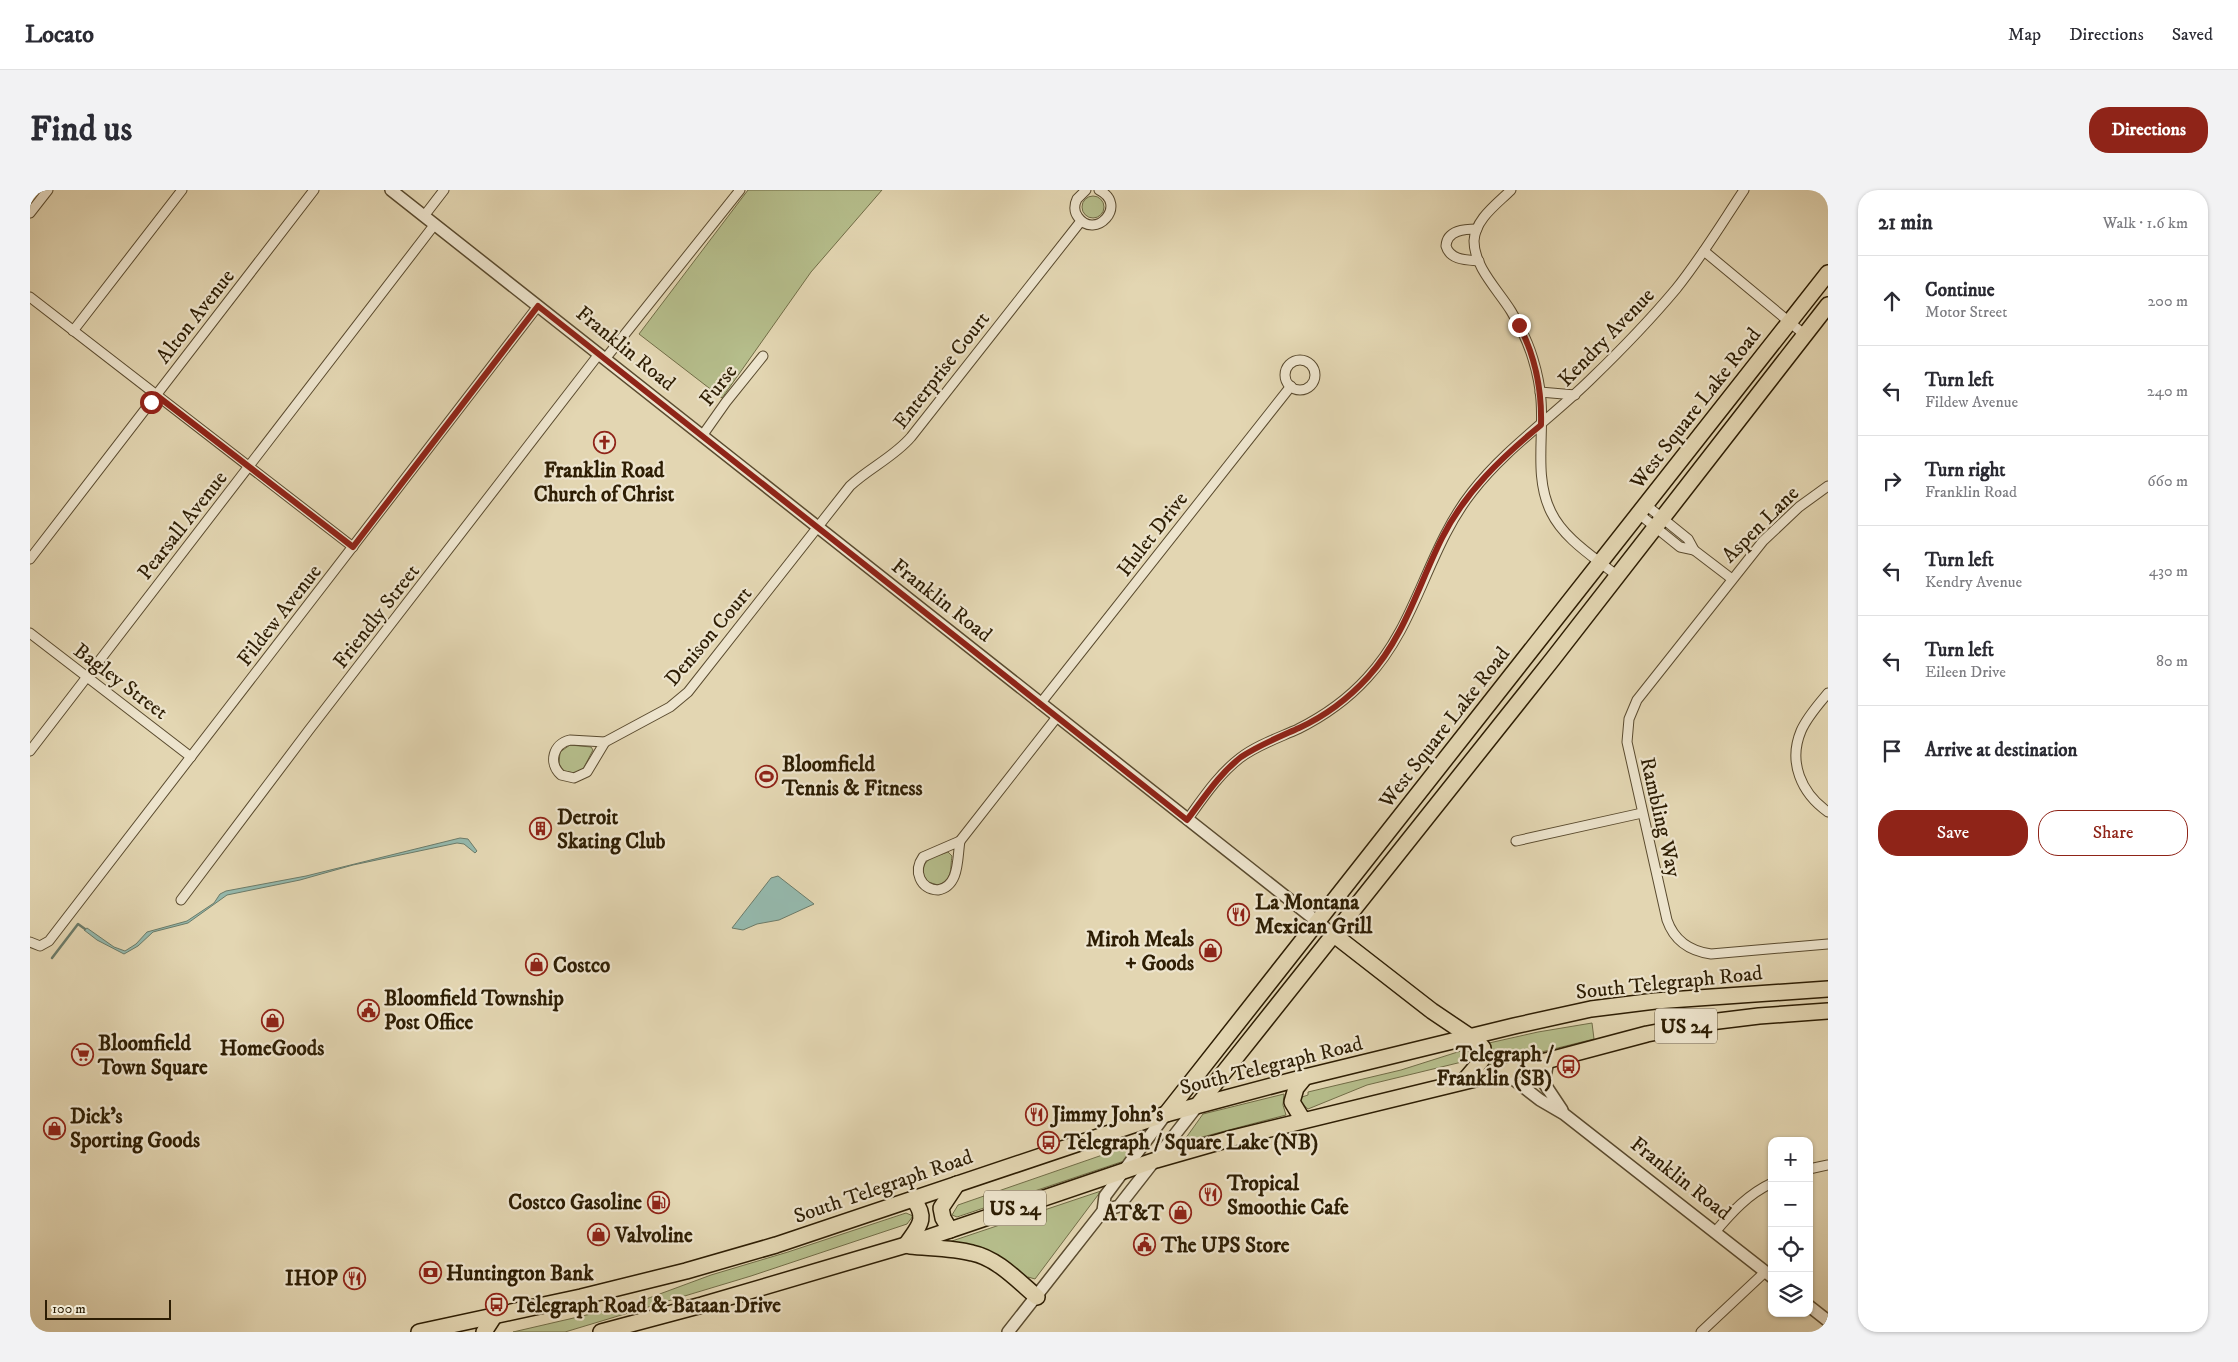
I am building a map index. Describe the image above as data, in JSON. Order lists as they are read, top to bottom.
{
  "streets": {
    "highway": [
      "Franklin Road",
      "West Square Lake Road",
      "South Telegraph Road",
      "US 24"
    ],
    "street": [
      "Alton Avenue",
      "Kendry Avenue",
      "Enterprise Court",
      "Furse",
      "Aspen Lane",
      "Pearsall Avenue",
      "Hulet Drive",
      "Fildew Avenue",
      "Friendly Street",
      "Denison Court",
      "Bagley Street",
      "Rambling Way"
    ]
  },
  "crossings": [
    ["Kendry Avenue", "Franklin Road"],
    ["Franklin Road", "Enterprise Court"],
    ["Franklin Road", "Furse"],
    ["Franklin Road", "West Square Lake Road"],
    ["Franklin Road", "Pearsall Avenue"],
    ["Franklin Road", "Hulet Drive"],
    ["Franklin Road", "Fildew Avenue"],
    ["Franklin Road", "Friendly Street"],
    ["Franklin Road", "Denison Court"],
    ["Franklin Road", "South Telegraph Road"],
    ["Enterprise Court", "Denison Court"],
    ["West Square Lake Road", "Aspen Lane"],
    ["West Square Lake Road", "South Telegraph Road"],
    ["Aspen Lane", "Rambling Way"],
    ["Pearsall Avenue", "Bagley Street"],
    ["Fildew Avenue", "Bagley Street"]
  ],
  "places": {
    "church": ["Franklin Road Church of Christ"],
    "sports": ["Bloomfield Tennis & Fitness"],
    "building": ["Detroit Skating Club"],
    "restaurant": [
      "La Montana Mexican Grill",
      "Jimmy John's",
      "Tropical Smoothie Cafe",
      "IHOP"
    ],
    "shop": [
      "Miroh Meals + Goods",
      "Costco",
      "HomeGoods",
      "Dick's Sporting Goods",
      "AT&T",
      "Valvoline"
    ],
    "public building": ["Bloomfield Township Post Office", "The UPS Store"],
    "supermarket": ["Bloomfield Town Square"],
    "bus stop": ["Telegraph / Franklin (SB)", "Telegraph / Square Lake (NB)", "Telegraph Road & Bataan Drive"],
    "fuel station": ["Costco Gasoline"],
    "bank": ["Huntington Bank"]
  },
  "scale_bar": "100 m",
  "page": {
    "header": "Locato",
    "nav": ["Map", "Directions", "Saved"],
    "buttons": [
      "Directions",
      ["Save", "Share"]
    ],
    "title": "Find us",
    "heading": ["21 min", "Walk · 1.6 km"],
    "list": [
      ["Continue", "Motor Street", "200 m"],
      ["Turn left", "Fildew Avenue", "240 m"],
      ["Turn right", "Franklin Road", "660 m"],
      ["Turn left", "Kendry Avenue", "430 m"],
      ["Turn left", "Eileen Drive", "80 m"],
      "Arrive at destination"
    ],
    "map_buttons": ["+", "−"],
    "scale": "100 m"
  }
}
